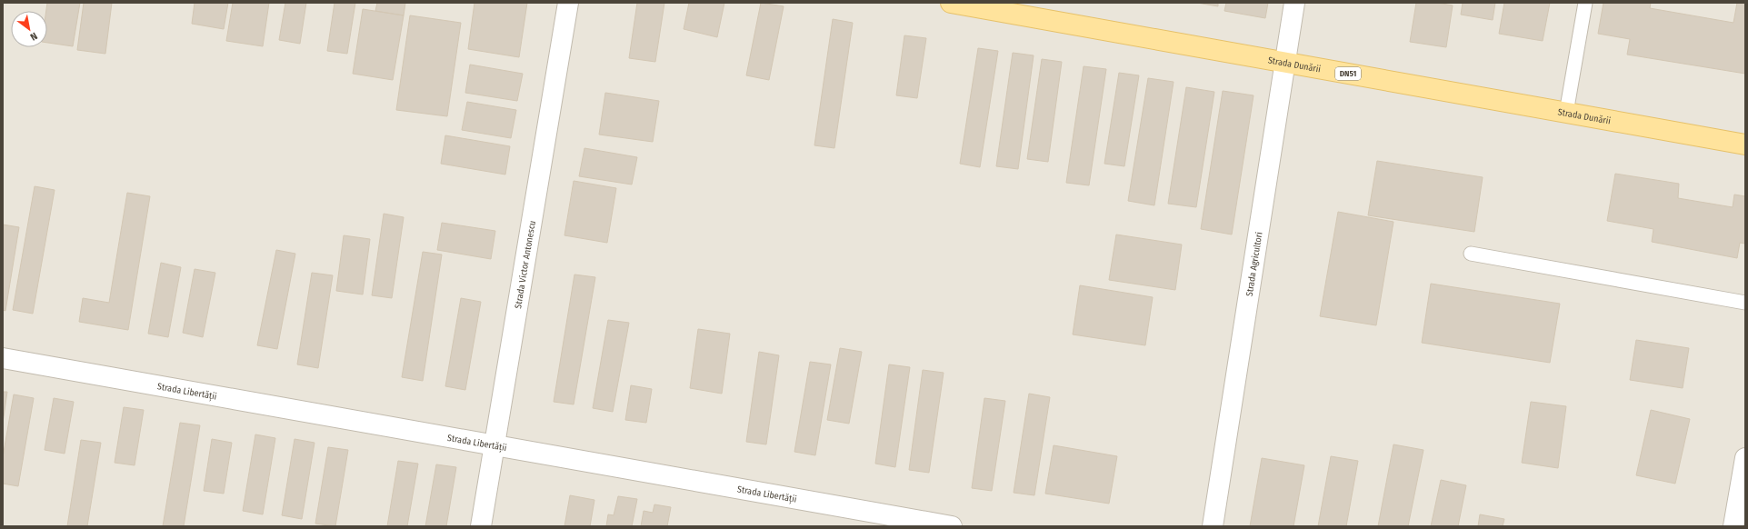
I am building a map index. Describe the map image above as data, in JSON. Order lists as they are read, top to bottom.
{
  "streets": {
    "main road": ["Strada Dunării", "DN51"],
    "street": ["Strada Victor Antonescu", "Strada Agricultori", "Strada Libertății"]
  },
  "crossings": [
    ["Strada Dunării", "Strada Agricultori"],
    ["Strada Victor Antonescu", "Strada Libertății"]
  ],
  "north": "bottom right"
}
